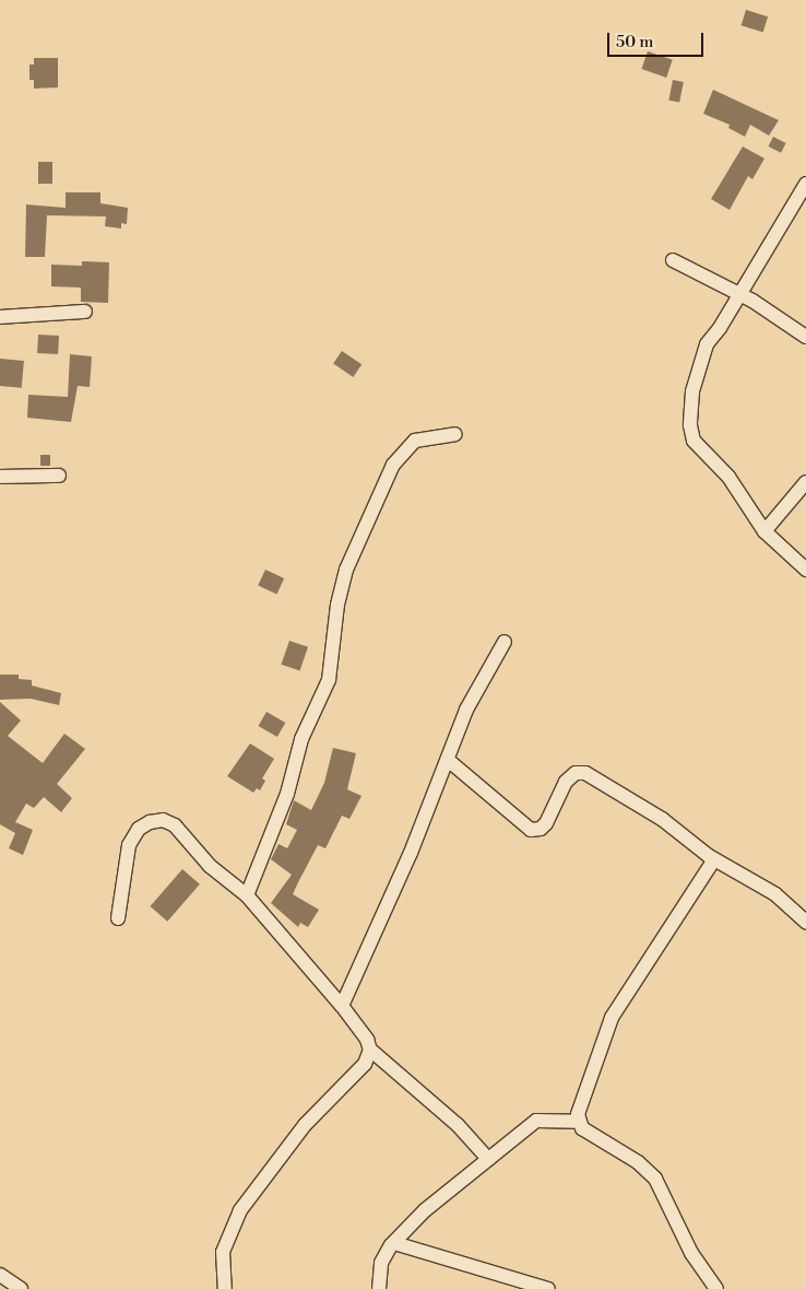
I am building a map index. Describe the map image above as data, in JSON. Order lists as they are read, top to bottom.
{
  "scale_bar": "50 m"
}
